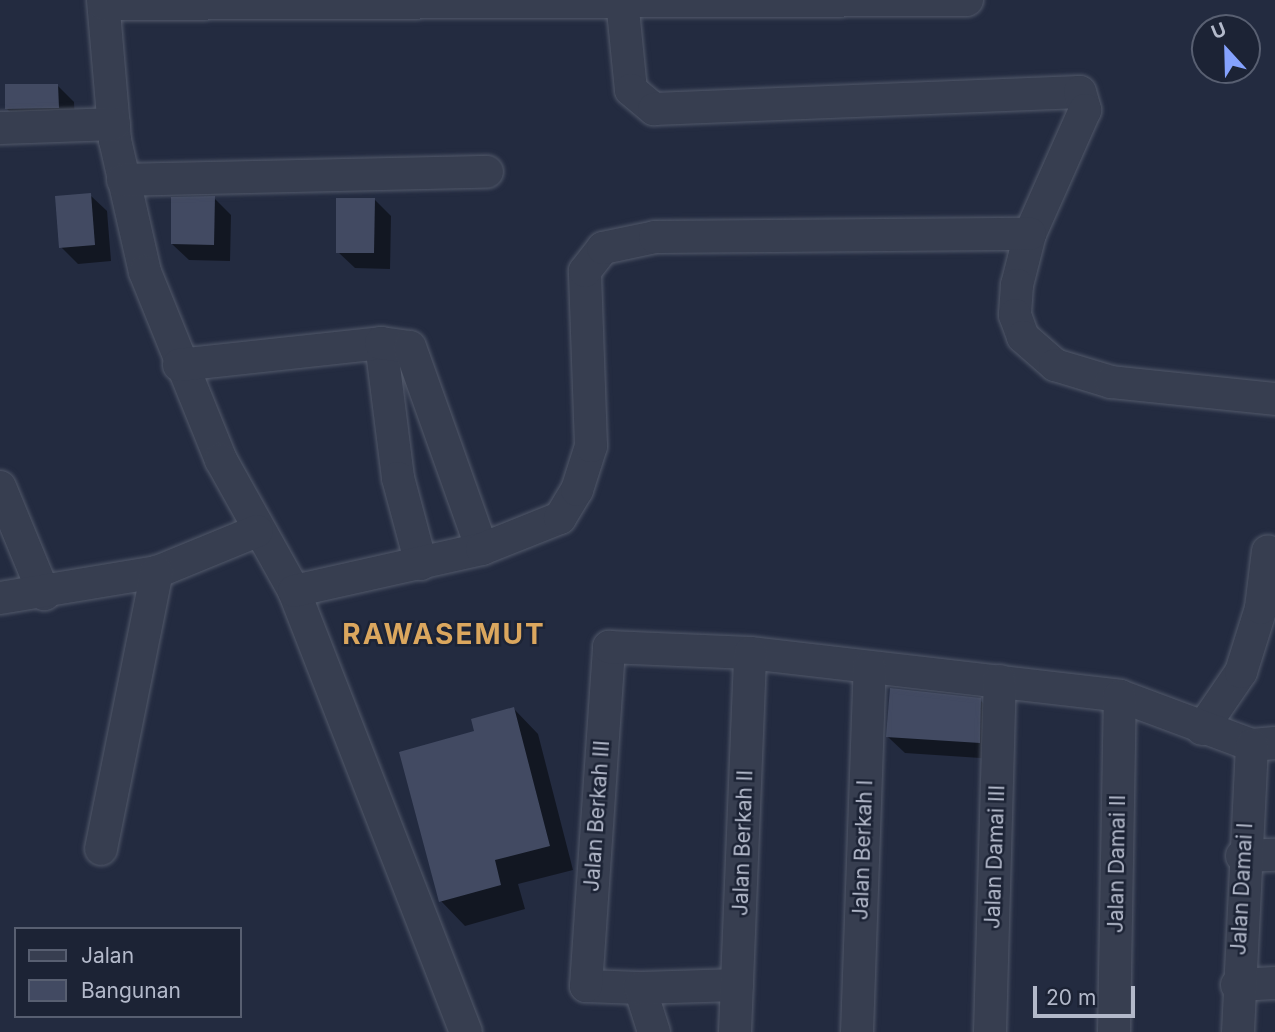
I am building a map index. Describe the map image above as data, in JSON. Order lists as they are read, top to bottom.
{
  "streets": {
    "street": [
      "Jalan Berkah III",
      "Jalan Berkah II",
      "Jalan Berkah I",
      "Jalan Damai III",
      "Jalan Damai II",
      "Jalan Damai I"
    ]
  },
  "crossings": [
    ["Jalan Berkah III", "Jalan Berkah II"]
  ],
  "districts": ["RAWASEMUT"],
  "legend": ["Jalan", "Bangunan"],
  "scale_bar": "20 m",
  "north": "top"
}
